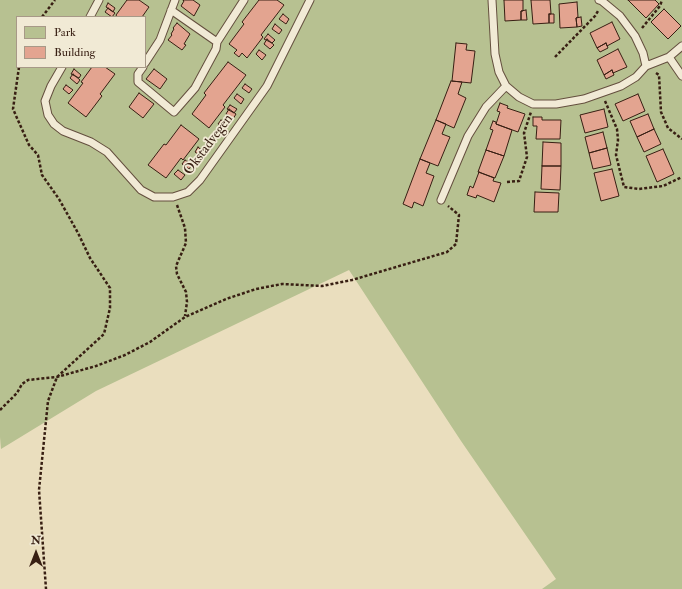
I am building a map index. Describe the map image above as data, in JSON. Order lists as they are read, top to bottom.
{
  "streets": {
    "lane": ["Okstadvegen"]
  },
  "legend": ["Park", "Building"],
  "north": "top"
}
